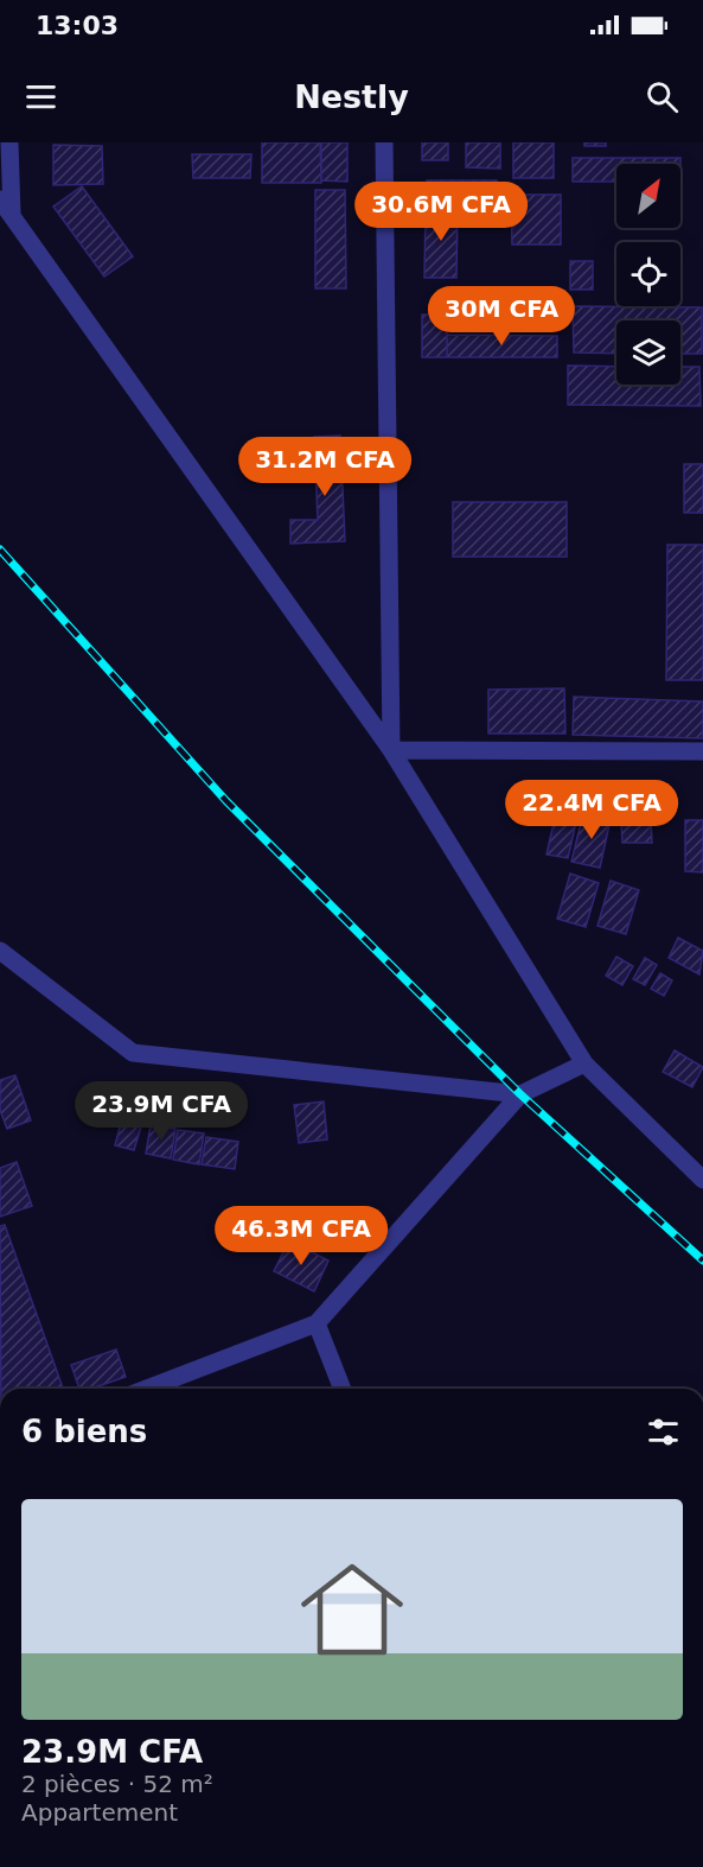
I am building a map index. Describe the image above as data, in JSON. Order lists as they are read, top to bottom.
{
  "north": "top right",
  "page": {
    "status": "13:03",
    "header": "Nestly",
    "price": [
      "30.6M CFA",
      "30M CFA",
      "31.2M CFA",
      "22.4M CFA",
      "23.9M CFA",
      "46.3M CFA"
    ],
    "heading": "6 biens",
    "list": [
      {
        "name": "23.9M CFA",
        "note": "2 pièces · 52 m² · Appartement"
      }
    ]
  }
}
